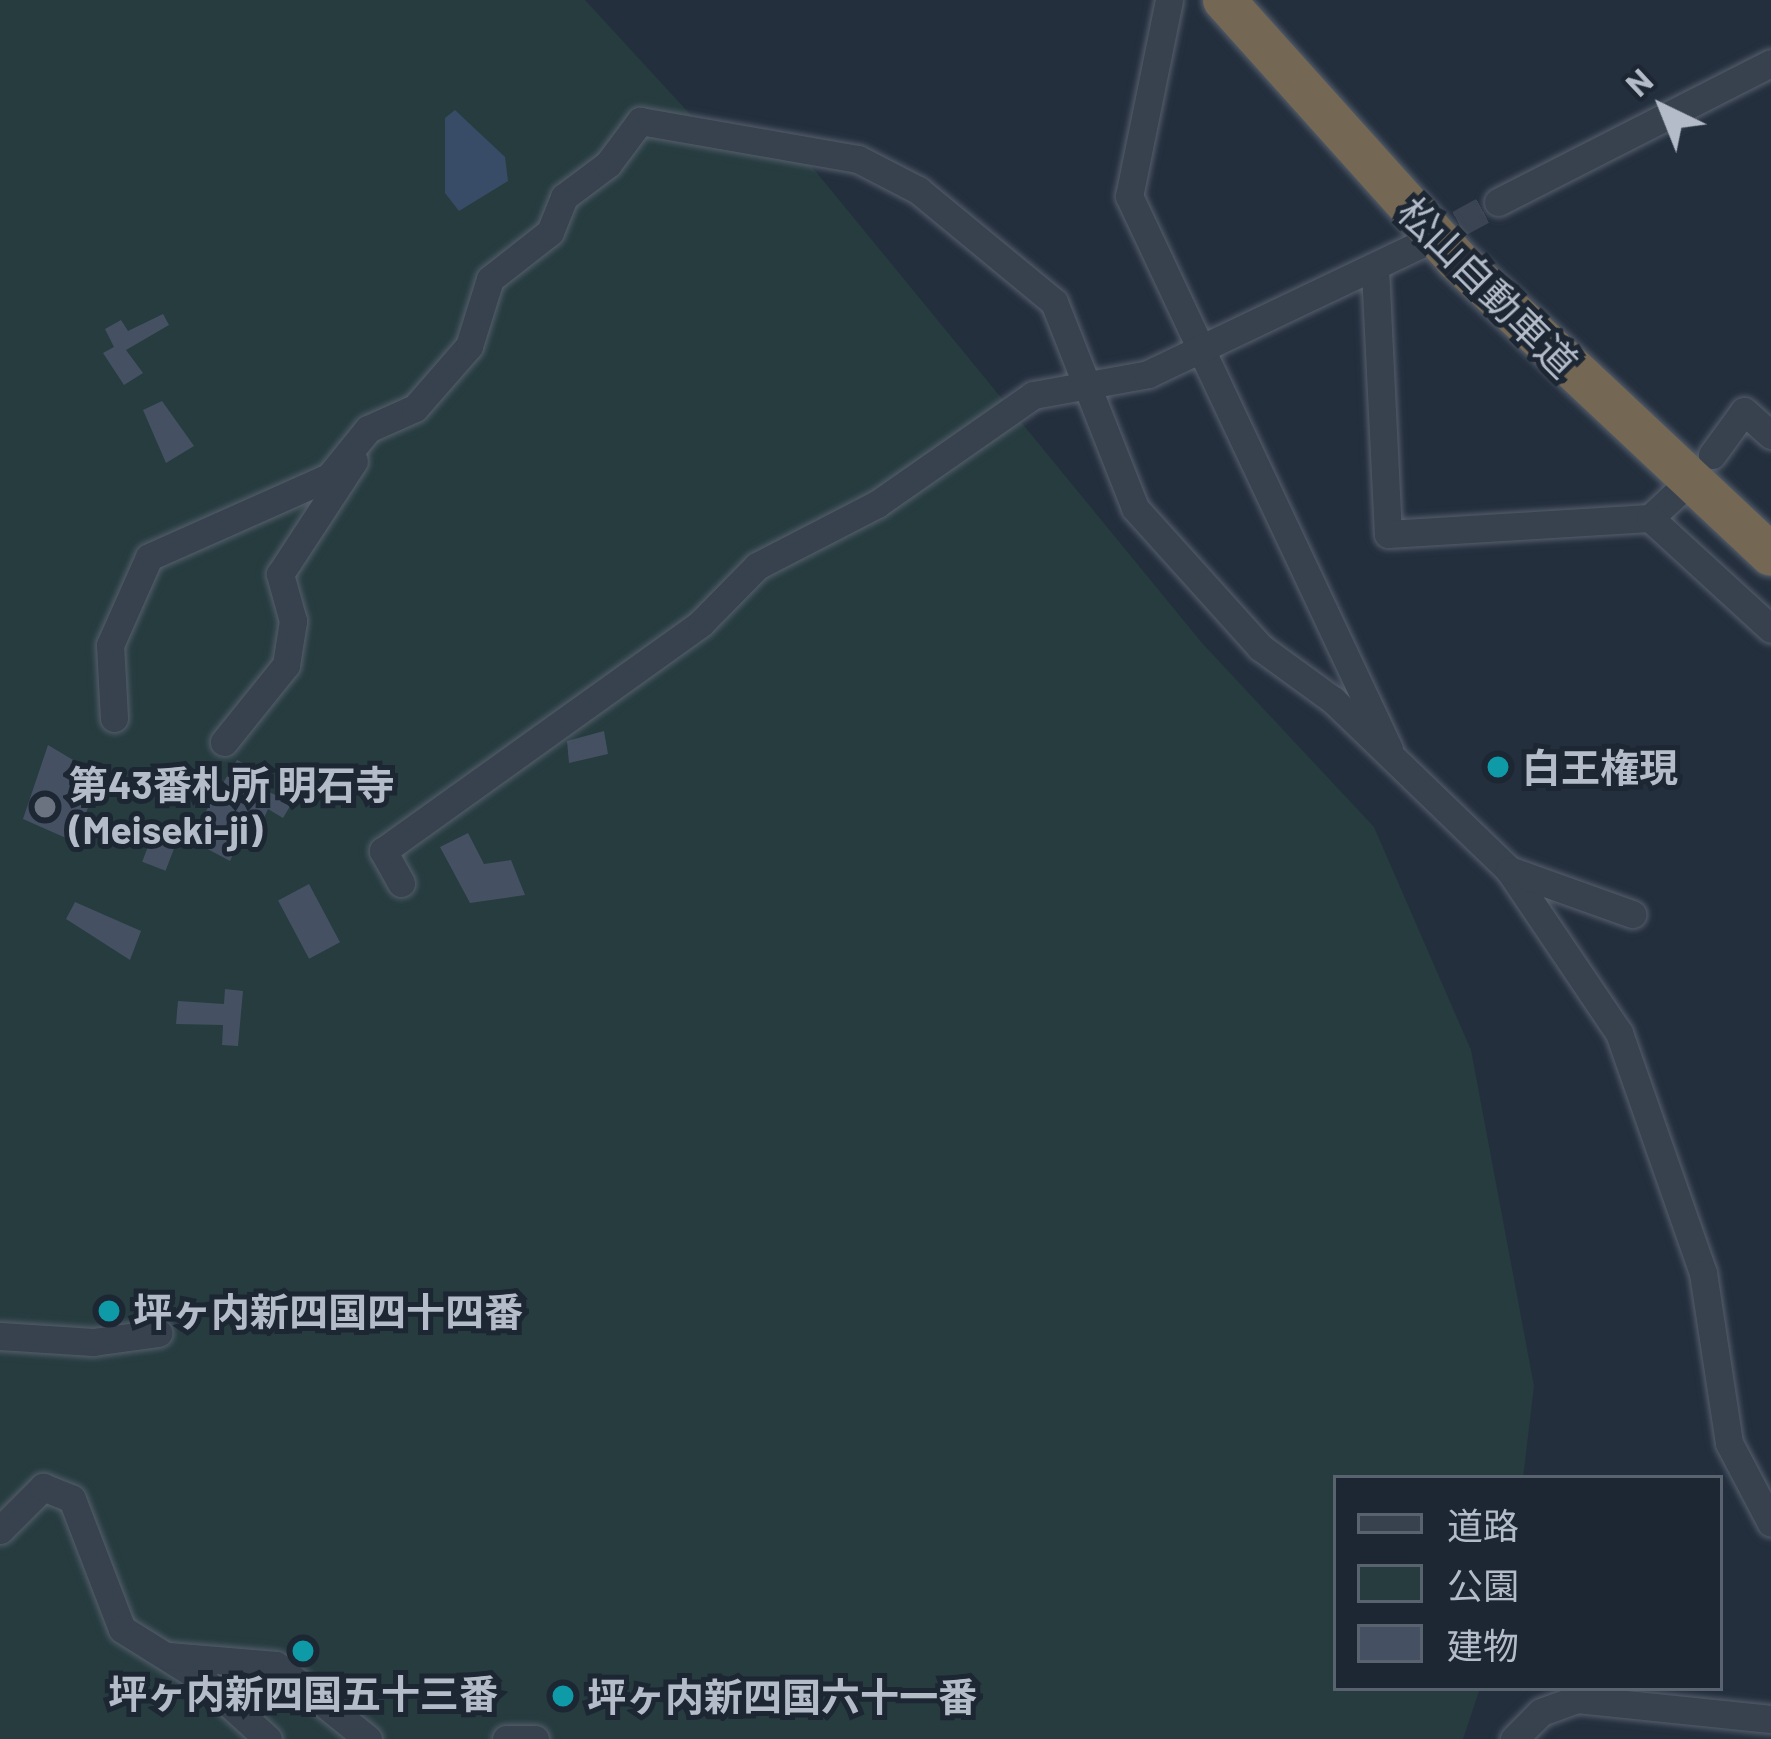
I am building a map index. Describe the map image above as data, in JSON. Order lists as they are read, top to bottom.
{
  "streets": {
    "highway": ["松山自動車道"]
  },
  "places": [
    "白王権現",
    "第43番札所 明石寺 (Meiseki-ji)",
    "坪ヶ内新四国四十四番",
    "坪ヶ内新四国五十三番",
    "坪ヶ内新四国六十一番"
  ],
  "legend": ["道路", "公園", "建物"],
  "north": "top left"
}
